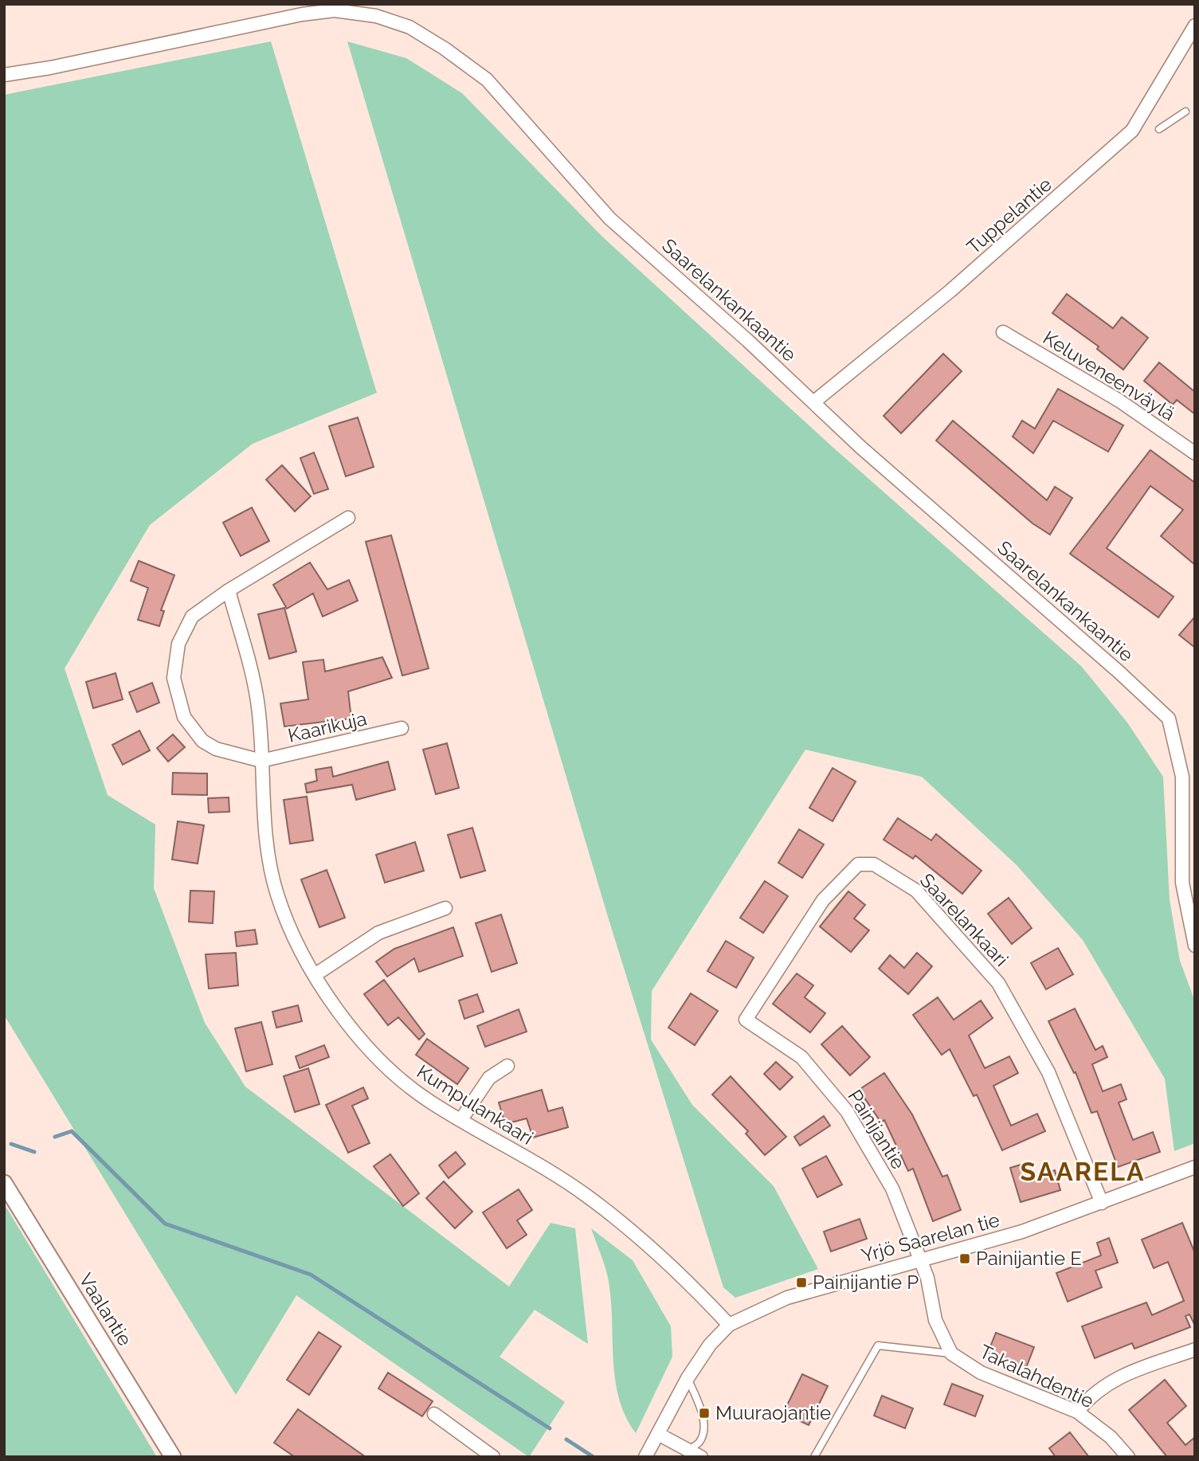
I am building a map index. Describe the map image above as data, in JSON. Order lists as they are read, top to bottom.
{
  "streets": {
    "street": [
      "Tuppelantie",
      "Saarelankankaantie",
      "Keluveneenväylä",
      "Kaarikuja",
      "Saarelankaari",
      "Kumpulankaari",
      "Painijantie",
      "Yrjö Saarelan tie",
      "Vaalantie",
      "Takalahdentie"
    ]
  },
  "crossings": [
    ["Tuppelantie", "Saarelankankaantie"],
    ["Kaarikuja", "Kumpulankaari"],
    ["Saarelankaari", "Painijantie"],
    ["Saarelankaari", "Yrjö Saarelan tie"],
    ["Kumpulankaari", "Yrjö Saarelan tie"],
    ["Painijantie", "Yrjö Saarelan tie"],
    ["Painijantie", "Takalahdentie"],
    ["Yrjö Saarelan tie", "Takalahdentie"]
  ],
  "districts": ["SAARELA"],
  "places": {
    "transit": ["Painijantie E", "Painijantie P", "Muuraojantie"]
  }
}
